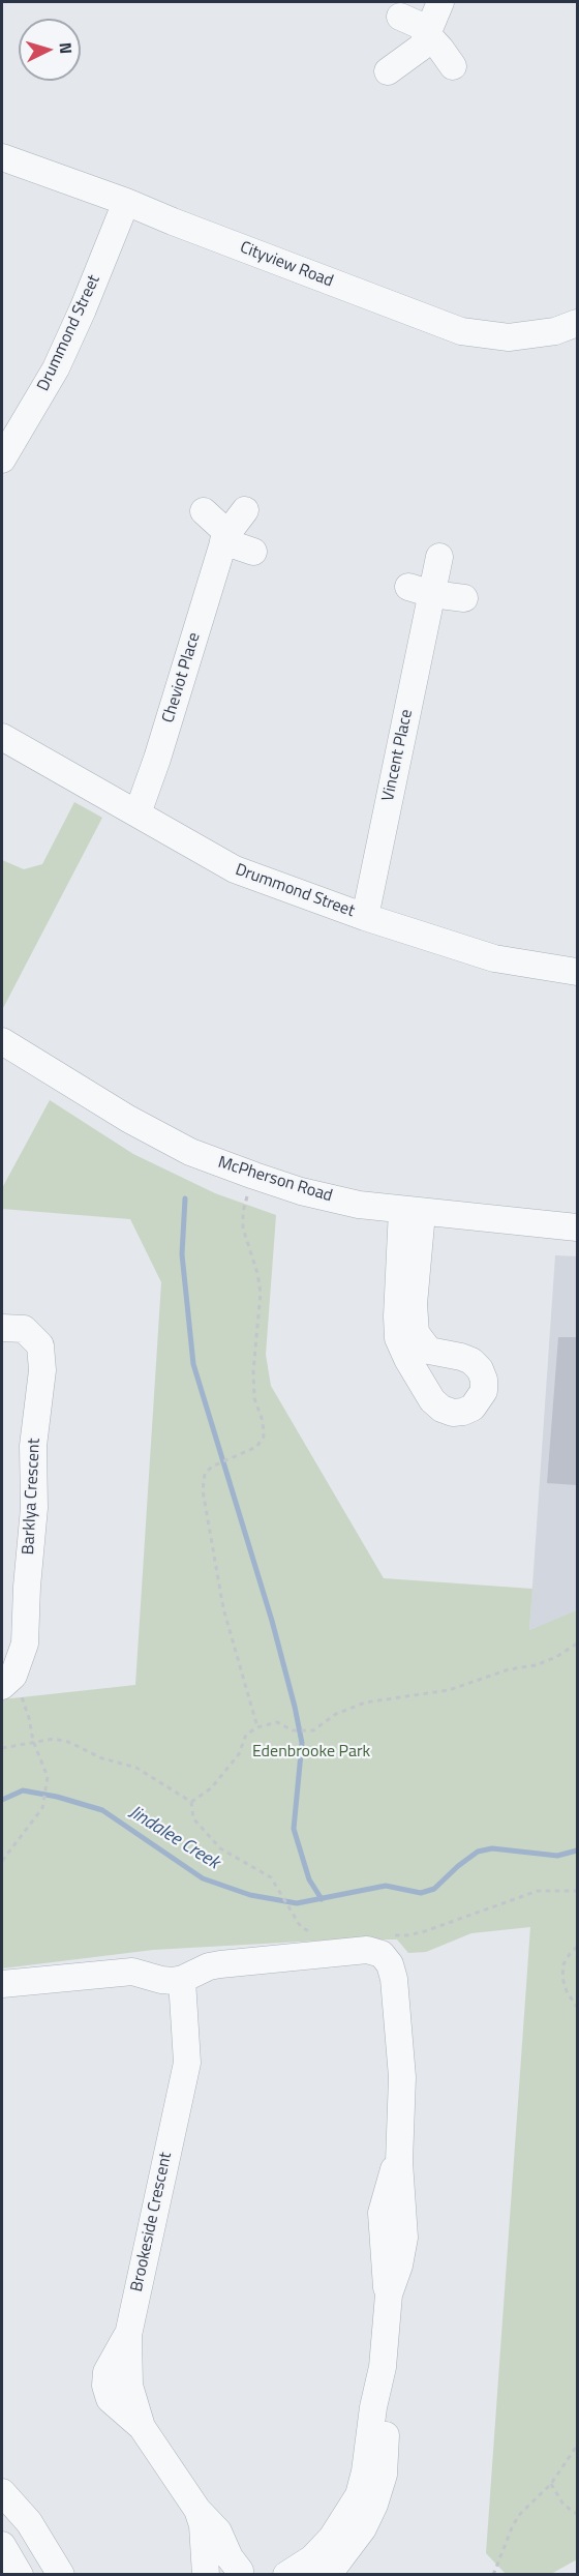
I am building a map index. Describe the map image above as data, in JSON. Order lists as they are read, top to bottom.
{
  "streets": {
    "street": [
      "Cityview Road",
      "Drummond Street",
      "Cheviot Place",
      "Vincent Place",
      "McPherson Road",
      "Barklya Crescent",
      "Brookeside Crescent"
    ]
  },
  "crossings": [
    ["Cityview Road", "Drummond Street"],
    ["Drummond Street", "Cheviot Place"],
    ["Drummond Street", "Vincent Place"]
  ],
  "water": ["Jindalee Creek"],
  "parks": ["Edenbrooke Park"],
  "north": "right"
}
